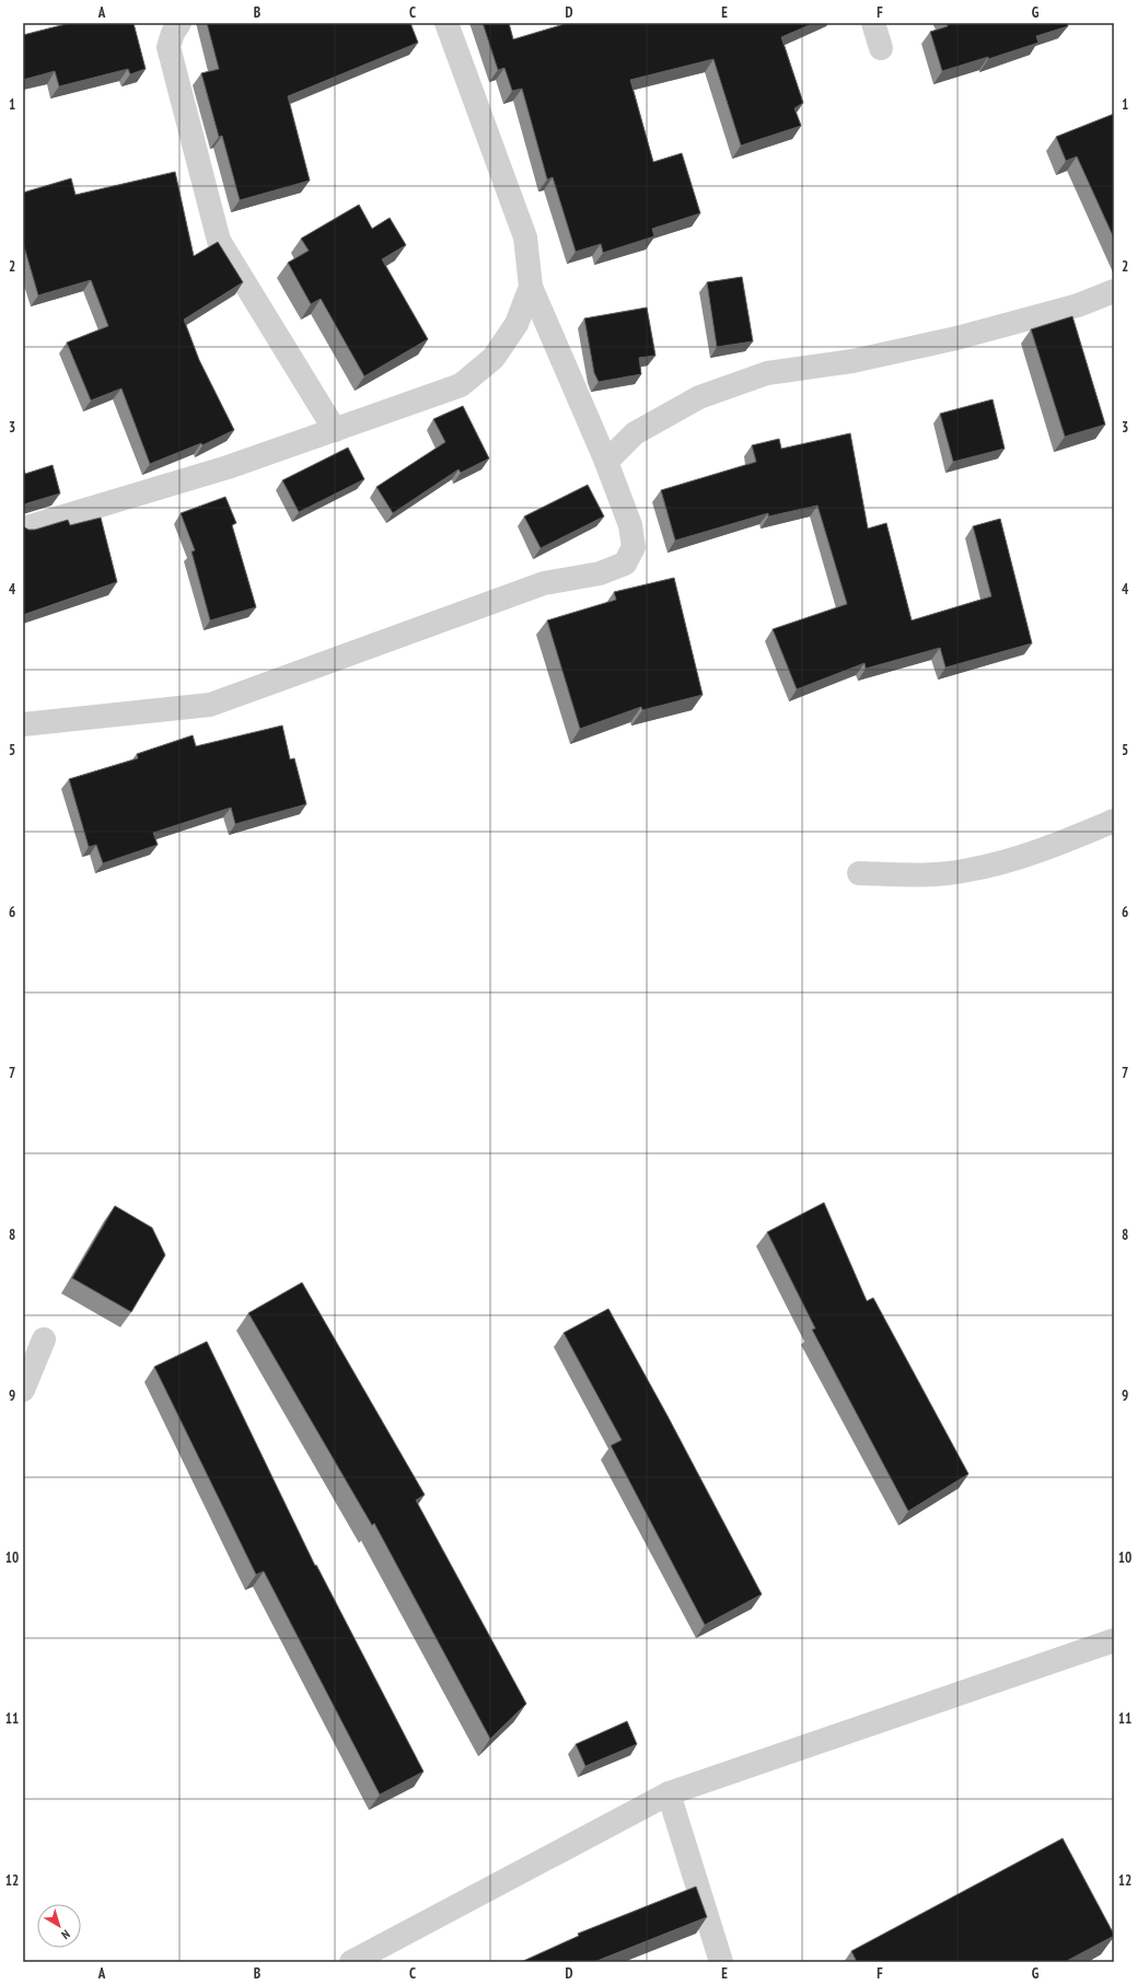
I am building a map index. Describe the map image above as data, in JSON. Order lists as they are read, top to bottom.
{
  "north": "bottom right",
  "grid": {
    "columns": [
      "A",
      "B",
      "C",
      "D",
      "E",
      "F",
      "G"
    ],
    "rows": [
      "1",
      "2",
      "3",
      "4",
      "5",
      "6",
      "7",
      "8",
      "9",
      "10",
      "11",
      "12"
    ]
  }
}
